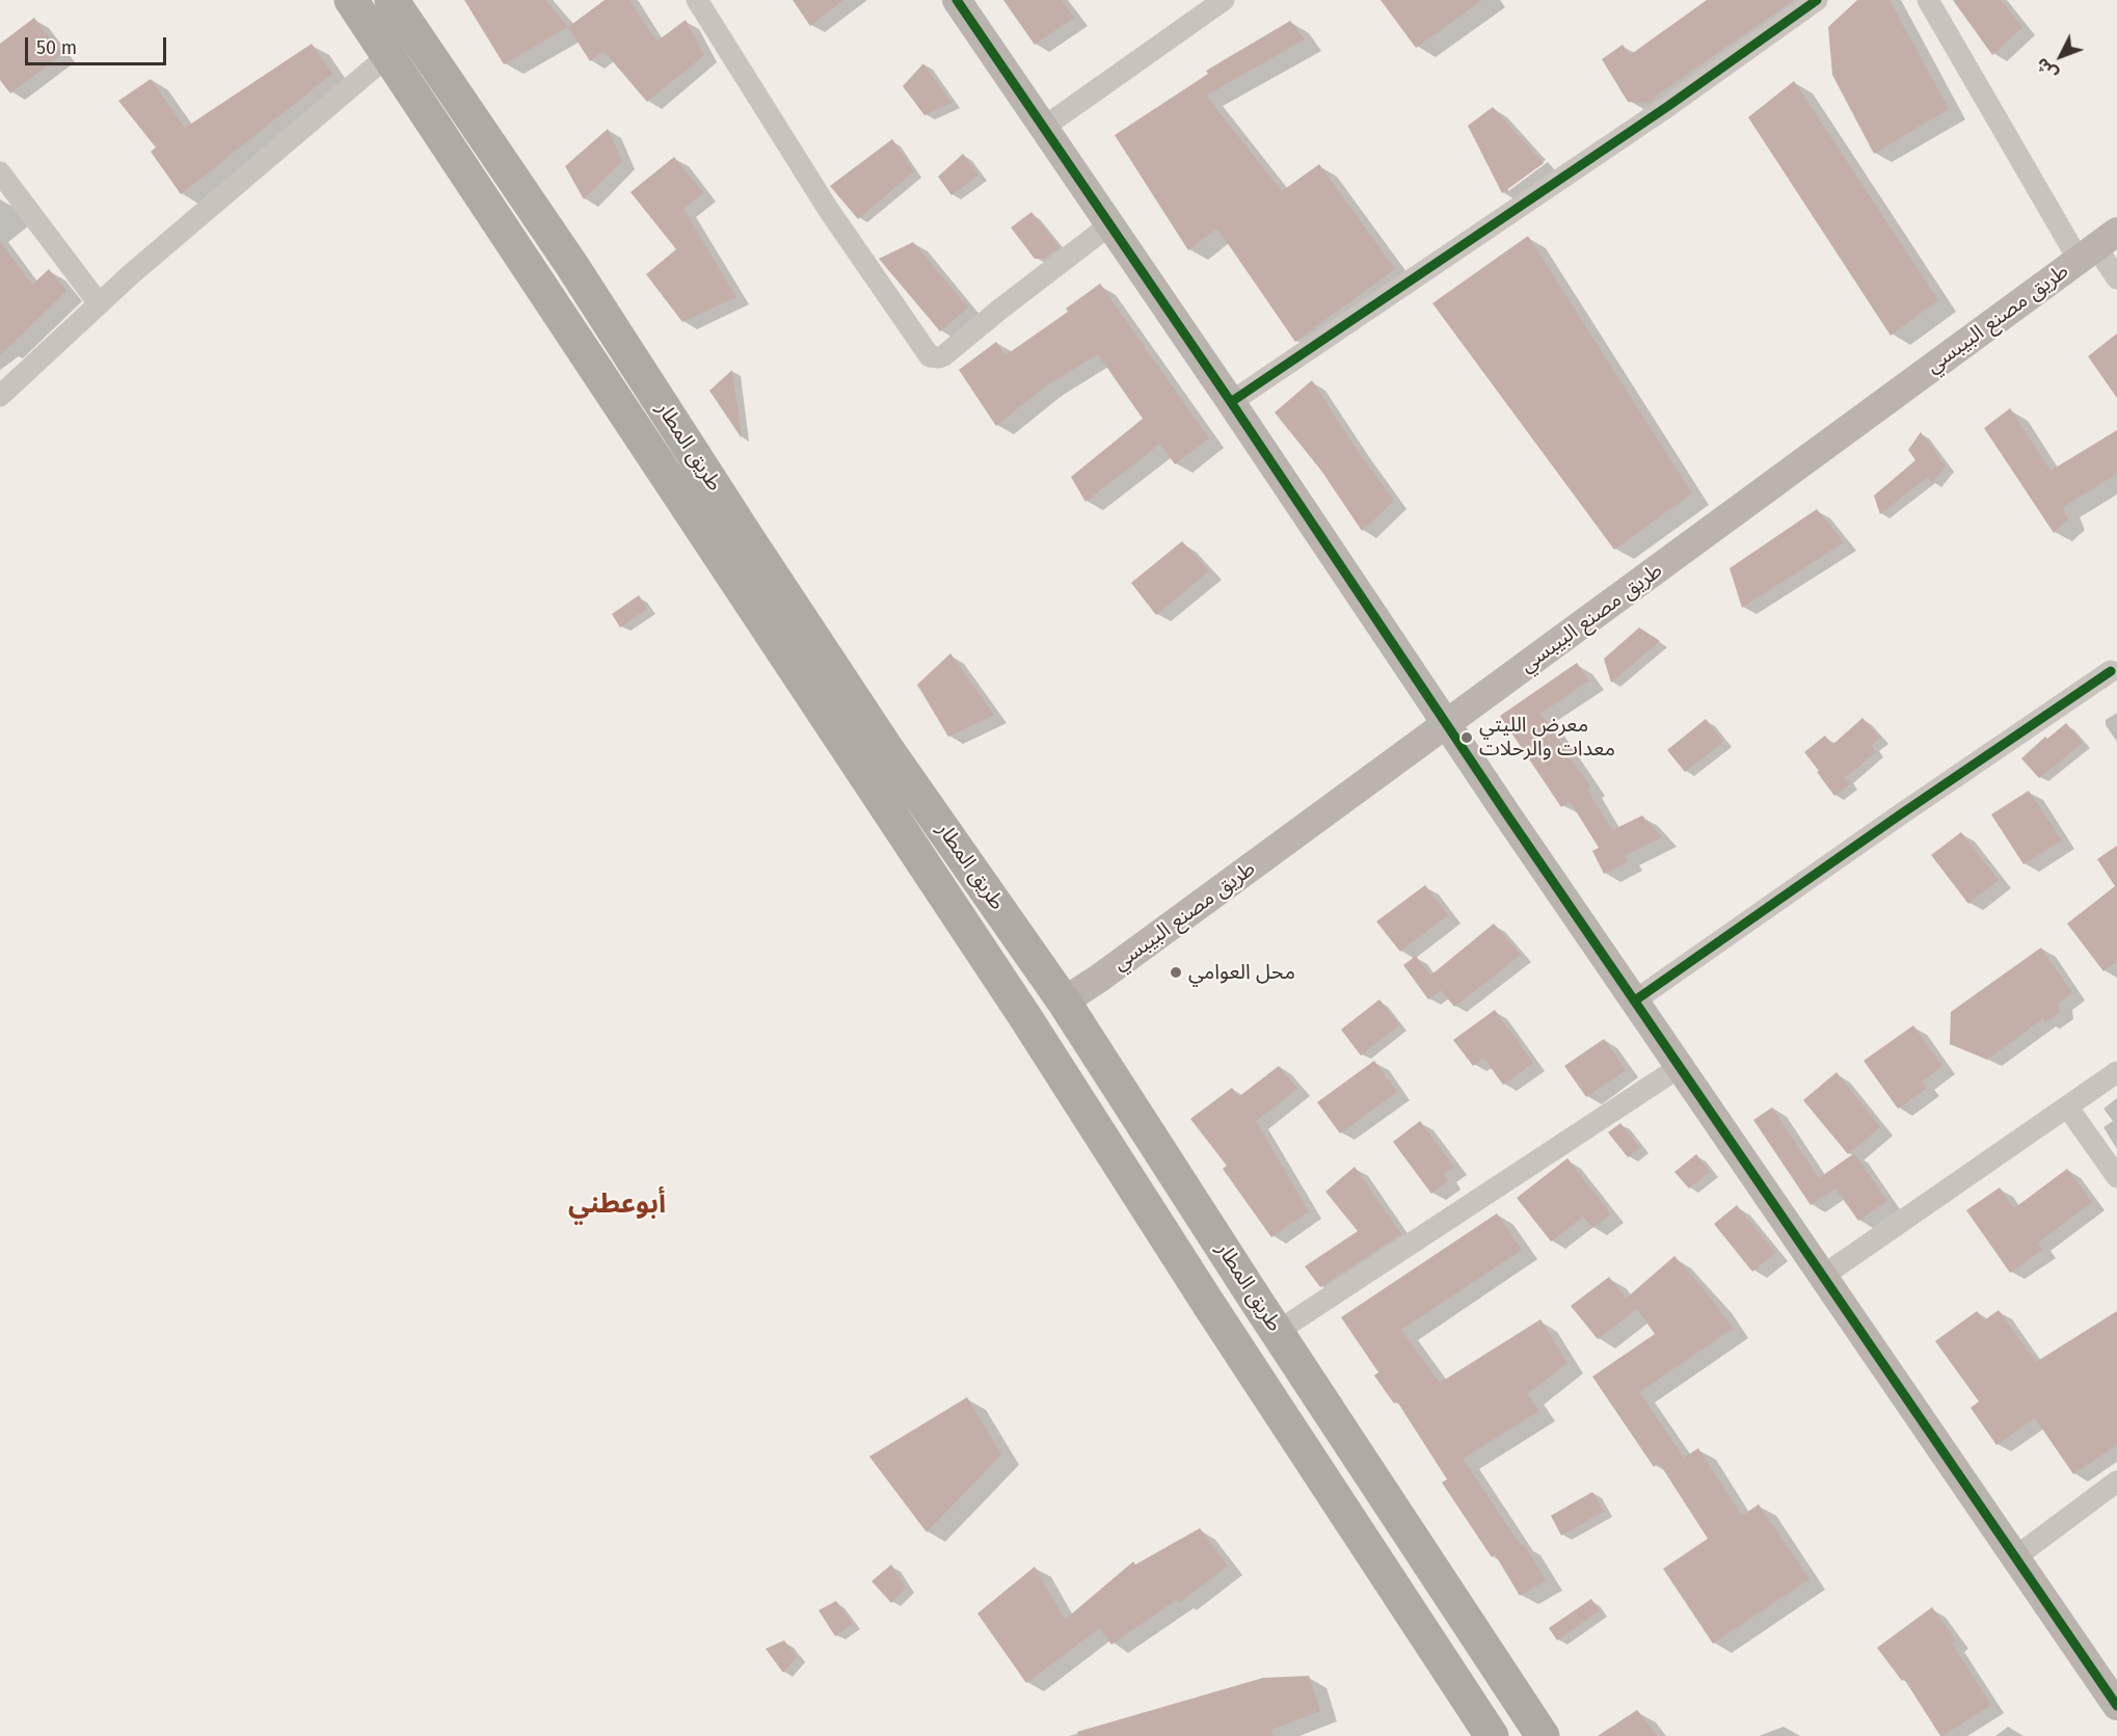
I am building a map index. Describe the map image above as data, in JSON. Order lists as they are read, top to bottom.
{
  "streets": {
    "highway": ["طريق المطار"],
    "street": ["طريق مصنع البيبسي"]
  },
  "crossings": [
    ["طريق مصنع البيبسي", "طريق المطار"]
  ],
  "districts": ["أبوعطني"],
  "places": ["معرض الليتي معدات والرحلات", "محل العوامي"],
  "scale_bar": "50 m",
  "north": "bottom left"
}
